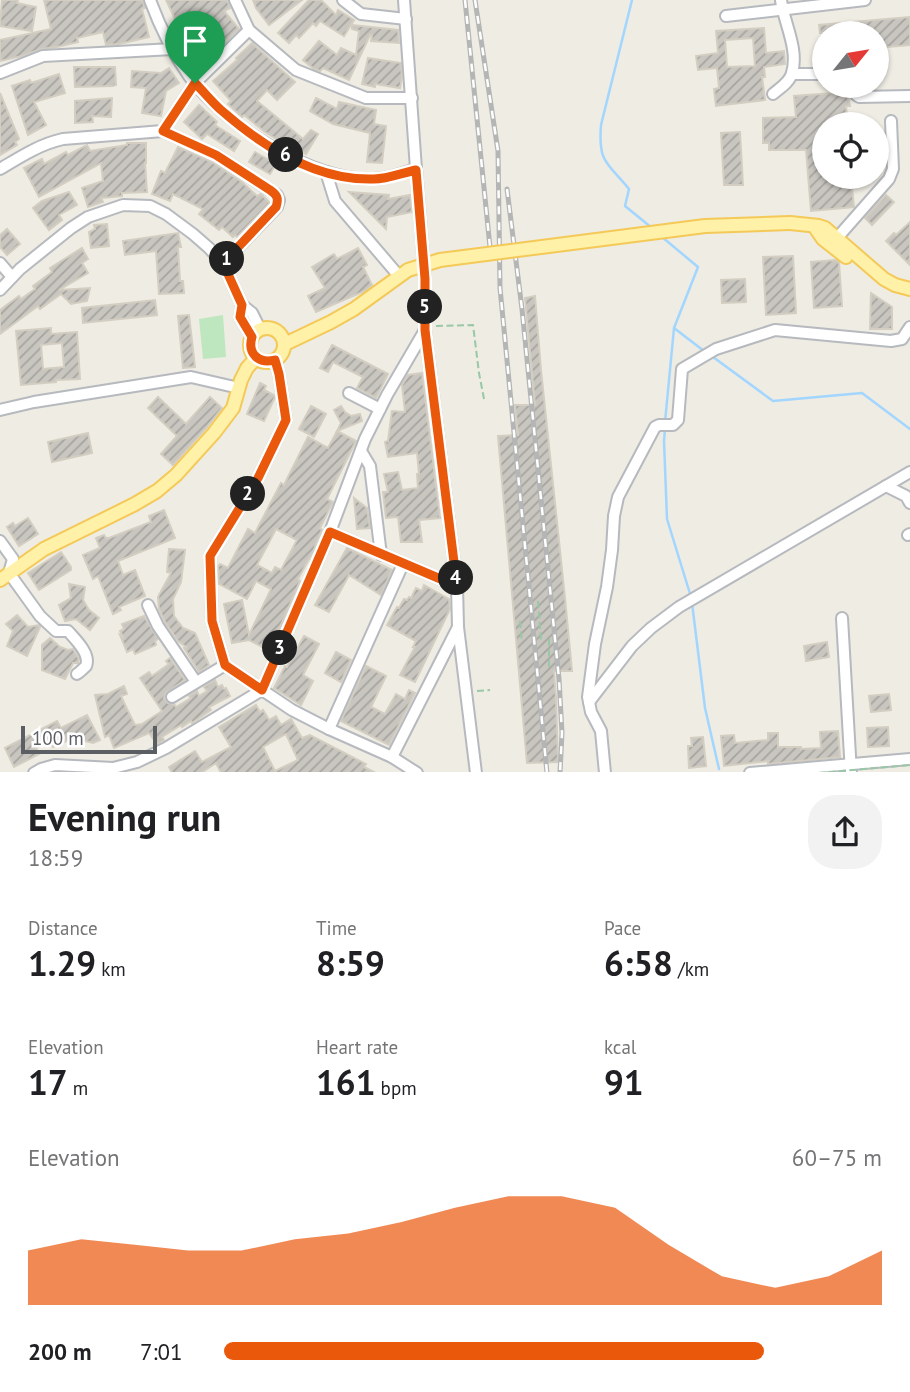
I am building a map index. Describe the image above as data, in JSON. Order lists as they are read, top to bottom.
{
  "scale_bar": "100 m",
  "north": "top right",
  "page": {
    "pins": [
      "6",
      "1",
      "5",
      "2",
      "4",
      "3"
    ],
    "scale": "100 m",
    "heading": ["Evening run", "18:59"],
    "stats": [
      ["Distance", "1.29 km"],
      ["Time", "8:59"],
      ["Pace", "6:58 /km"],
      ["Elevation", "17 m"],
      ["Heart rate", "161 bpm"],
      ["kcal", "91"]
    ],
    "chart": ["Elevation", "60–75 m"],
    "list": [
      {
        "name": "200 m",
        "note": "7:01"
      }
    ]
  }
}
